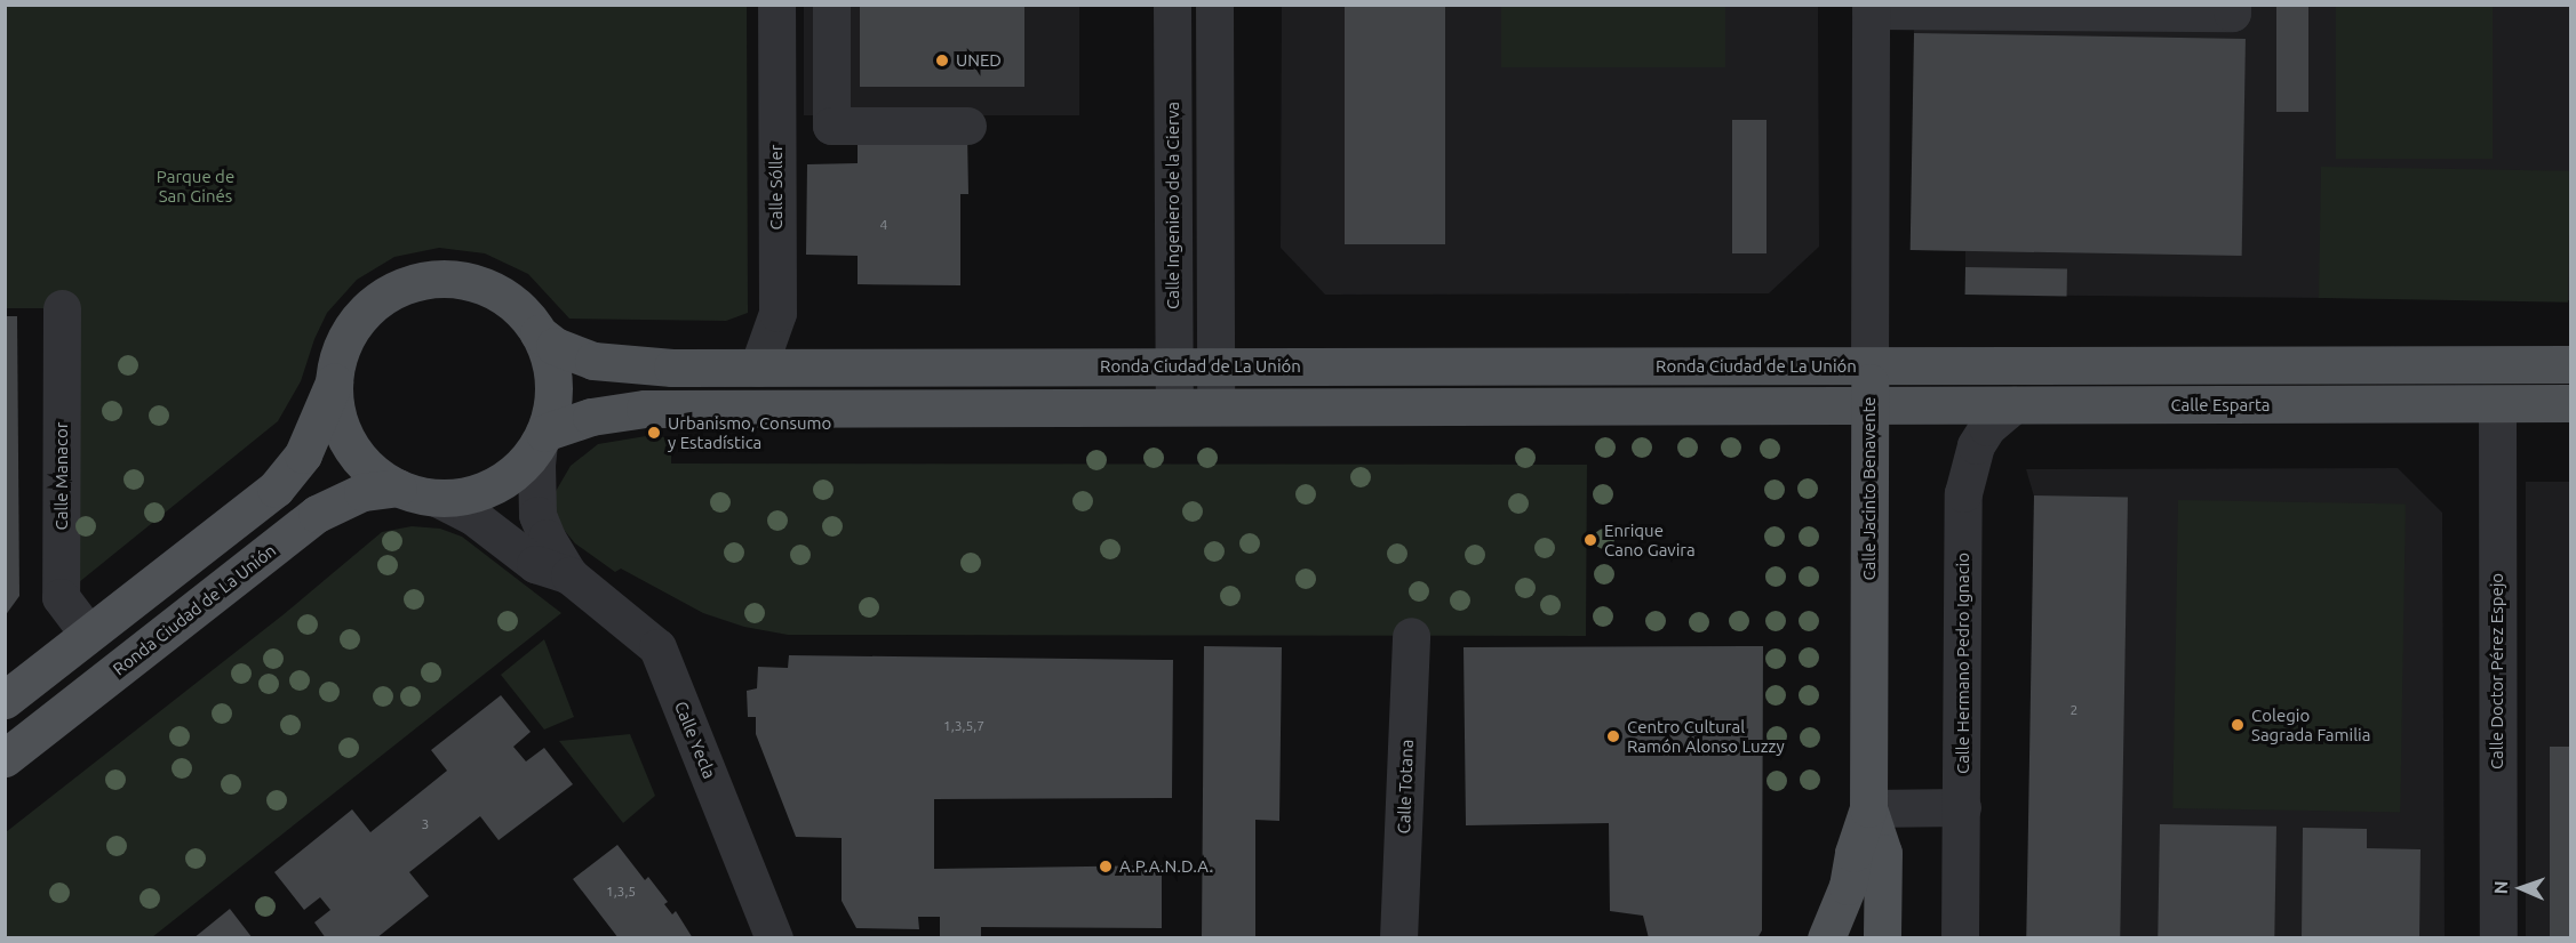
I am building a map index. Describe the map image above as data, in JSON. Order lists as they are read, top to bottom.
{
  "streets": {
    "main road": ["Ronda Ciudad de La Unión", "Calle Esparta", "Calle Jacinto Benavente"],
    "street": [
      "Calle Sóller",
      "Calle Ingeniero de la Cierva",
      "Calle Manacor",
      "Calle Hermano Pedro Ignacio",
      "Calle Doctor Pérez Espejo",
      "Calle Yecla",
      "Calle Totana"
    ]
  },
  "crossings": [
    ["Calle Sóller", "Ronda Ciudad de La Unión"],
    ["Calle Ingeniero de la Cierva", "Ronda Ciudad de La Unión"],
    ["Ronda Ciudad de La Unión", "Calle Jacinto Benavente"],
    ["Calle Esparta", "Calle Jacinto Benavente"],
    ["Calle Esparta", "Calle Hermano Pedro Ignacio"],
    ["Calle Esparta", "Calle Doctor Pérez Espejo"]
  ],
  "parks": ["Parque de San Ginés"],
  "places": [
    "UNED",
    "Urbanismo, Consumo y Estadística",
    "Enrique Cano Gavira",
    "Colegio Sagrada Familia",
    "Centro Cultural Ramón Alonso Luzzy",
    "A.P.A.N.D.A."
  ],
  "house_numbers": [
    "4",
    "2",
    "1,3,5,7",
    "3",
    "1,3,5"
  ],
  "north": "left"
}
